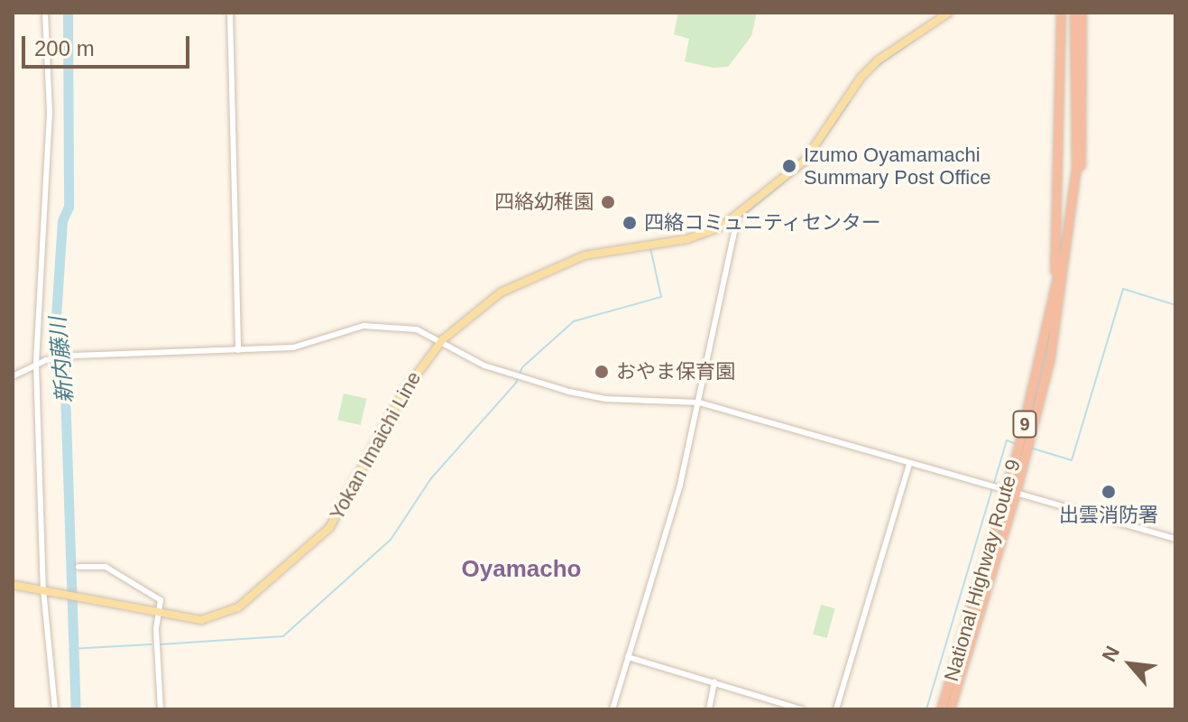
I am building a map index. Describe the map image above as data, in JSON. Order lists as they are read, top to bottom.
{
  "streets": {
    "highway": ["9", "National Highway Route 9"],
    "main road": ["Yokan Imaichi Line"]
  },
  "crossings": [
    ["9", "National Highway Route 9"]
  ],
  "districts": ["Oyamacho"],
  "water": ["新内藤川"],
  "places": [
    "Izumo Oyamamachi Summary Post Office",
    "四絡幼稚園",
    "四絡コミュニティセンター",
    "おやま保育園",
    "出雲消防署"
  ],
  "scale_bar": "200 m",
  "north": "top left"
}
